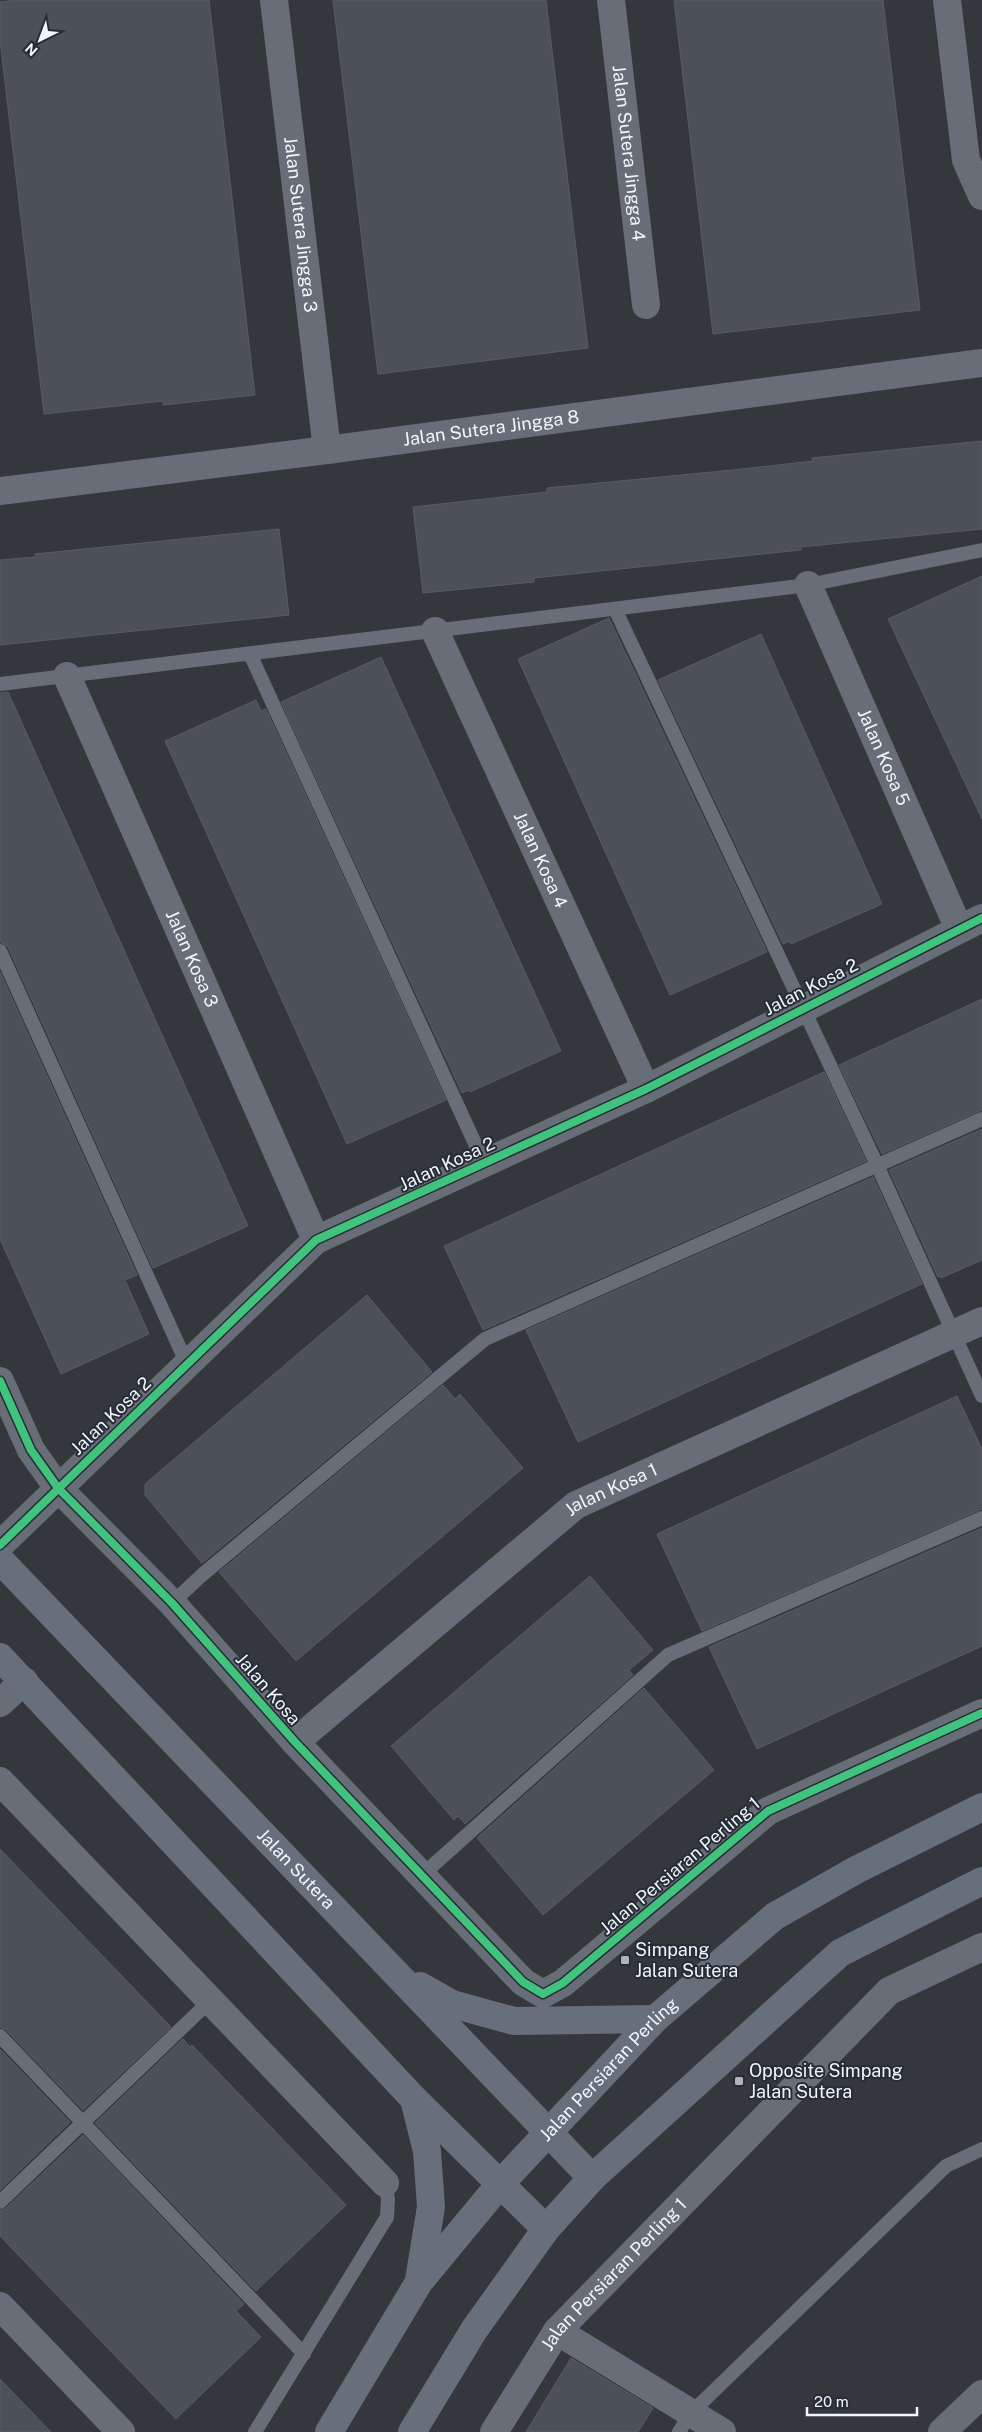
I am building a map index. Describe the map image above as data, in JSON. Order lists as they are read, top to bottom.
{
  "streets": {
    "main road": ["Jalan Sutera", "Jalan Persiaran Perling"],
    "street": [
      "Jalan Sutera Jingga 4",
      "Jalan Sutera Jingga 3",
      "Jalan Sutera Jingga 8",
      "Jalan Kosa 5",
      "Jalan Kosa 4",
      "Jalan Kosa 3",
      "Jalan Kosa 2",
      "Jalan Kosa 1",
      "Jalan Kosa",
      "Jalan Persiaran Perling 1"
    ]
  },
  "crossings": [
    ["Jalan Sutera Jingga 3", "Jalan Sutera Jingga 8"],
    ["Jalan Kosa 5", "Jalan Kosa 2"],
    ["Jalan Kosa 4", "Jalan Kosa 2"],
    ["Jalan Kosa 3", "Jalan Kosa 2"],
    ["Jalan Kosa 2", "Jalan Kosa"],
    ["Jalan Kosa 1", "Jalan Kosa"],
    ["Jalan Kosa", "Jalan Persiaran Perling 1"],
    ["Jalan Sutera", "Jalan Persiaran Perling"]
  ],
  "places": {
    "transit": ["Simpang Jalan Sutera", "Opposite Simpang Jalan Sutera"]
  },
  "scale_bar": "20 m",
  "north": "bottom left"
}
